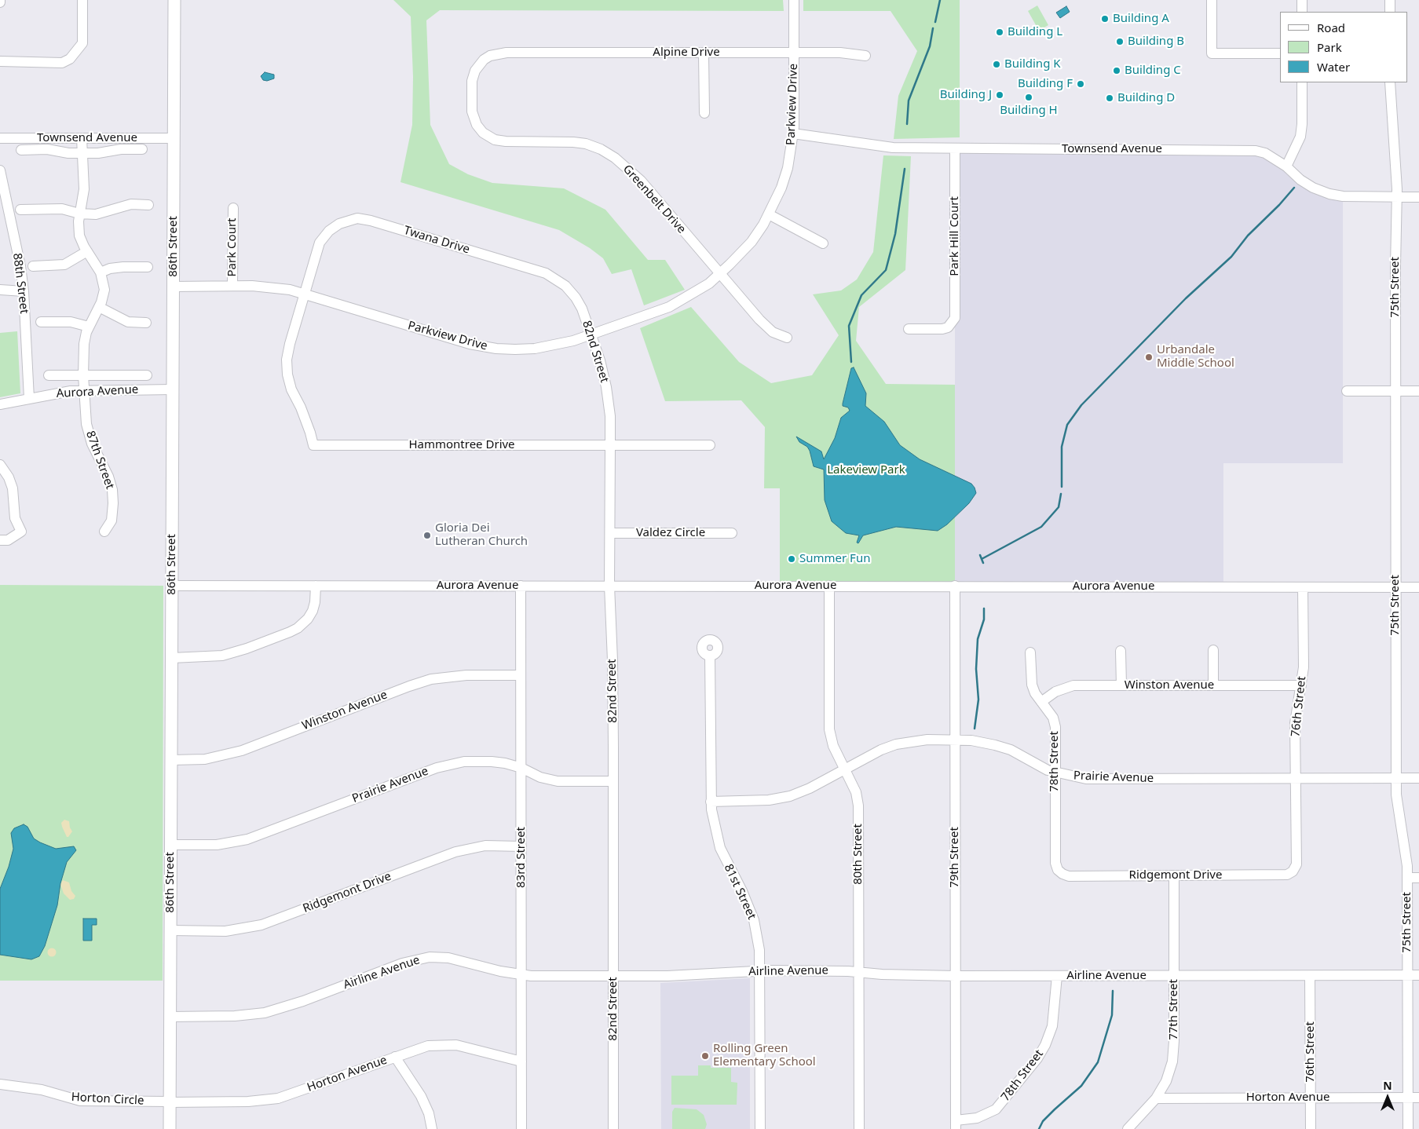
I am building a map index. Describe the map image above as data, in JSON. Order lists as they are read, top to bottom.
{
  "streets": {
    "main road": ["86th Street"],
    "street": [
      "Alpine Drive",
      "Parkview Drive",
      "Townsend Avenue",
      "Greenbelt Drive",
      "Park Hill Court",
      "Twana Drive",
      "Park Court",
      "88th Street",
      "75th Street",
      "82nd Street",
      "Aurora Avenue",
      "Hammontree Drive",
      "87th Street",
      "Valdez Circle",
      "Winston Avenue",
      "76th Street",
      "78th Street",
      "Prairie Avenue",
      "80th Street",
      "83rd Street",
      "79th Street",
      "Ridgemont Drive",
      "81st Street",
      "Airline Avenue",
      "77th Street",
      "Horton Avenue",
      "Horton Circle"
    ]
  },
  "crossings": [
    ["Alpine Drive", "Parkview Drive"],
    ["Alpine Drive", "Greenbelt Drive"],
    ["Parkview Drive", "Townsend Avenue"],
    ["Parkview Drive", "Greenbelt Drive"],
    ["Parkview Drive", "Twana Drive"],
    ["Parkview Drive", "86th Street"],
    ["Parkview Drive", "Park Court"],
    ["Parkview Drive", "82nd Street"],
    ["Parkview Drive", "Hammontree Drive"],
    ["Townsend Avenue", "Park Hill Court"],
    ["Townsend Avenue", "86th Street"],
    ["Townsend Avenue", "75th Street"],
    ["Townsend Avenue", "87th Street"],
    ["Twana Drive", "82nd Street"],
    ["Twana Drive", "Hammontree Drive"],
    ["86th Street", "Aurora Avenue"],
    ["86th Street", "Winston Avenue"],
    ["86th Street", "Prairie Avenue"],
    ["86th Street", "Ridgemont Drive"],
    ["86th Street", "Airline Avenue"],
    ["86th Street", "Horton Avenue"],
    ["86th Street", "Horton Circle"],
    ["88th Street", "Aurora Avenue"],
    ["75th Street", "Aurora Avenue"],
    ["75th Street", "Prairie Avenue"],
    ["75th Street", "Airline Avenue"],
    ["75th Street", "Horton Avenue"],
    ["82nd Street", "Aurora Avenue"],
    ["82nd Street", "Hammontree Drive"],
    ["82nd Street", "Valdez Circle"],
    ["82nd Street", "Prairie Avenue"],
    ["82nd Street", "Airline Avenue"],
    ["Aurora Avenue", "87th Street"],
    ["Aurora Avenue", "76th Street"],
    ["Aurora Avenue", "80th Street"],
    ["Aurora Avenue", "83rd Street"],
    ["Aurora Avenue", "79th Street"],
    ["Winston Avenue", "76th Street"],
    ["Winston Avenue", "78th Street"],
    ["Winston Avenue", "83rd Street"],
    ["76th Street", "Prairie Avenue"],
    ["76th Street", "Ridgemont Drive"],
    ["76th Street", "Airline Avenue"],
    ["76th Street", "Horton Avenue"],
    ["78th Street", "Prairie Avenue"],
    ["78th Street", "79th Street"],
    ["78th Street", "Ridgemont Drive"],
    ["78th Street", "Airline Avenue"],
    ["Prairie Avenue", "80th Street"],
    ["Prairie Avenue", "83rd Street"],
    ["Prairie Avenue", "79th Street"],
    ["Prairie Avenue", "81st Street"],
    ["80th Street", "Airline Avenue"],
    ["83rd Street", "Ridgemont Drive"],
    ["83rd Street", "Airline Avenue"],
    ["83rd Street", "Horton Avenue"],
    ["79th Street", "Airline Avenue"],
    ["Ridgemont Drive", "77th Street"],
    ["81st Street", "Airline Avenue"],
    ["Airline Avenue", "77th Street"],
    ["77th Street", "Horton Avenue"],
    ["Horton Avenue", "Horton Circle"]
  ],
  "parks": ["Lakeview Park"],
  "places": [
    "Building A",
    "Building L",
    "Building B",
    "Building K",
    "Building C",
    "Building F",
    "Building J",
    "Building H",
    "Building D",
    "Urbandale Middle School",
    "Gloria Dei Lutheran Church",
    "Summer Fun",
    "Rolling Green Elementary School"
  ],
  "legend": ["Road", "Park", "Water"],
  "north": "top"
}
